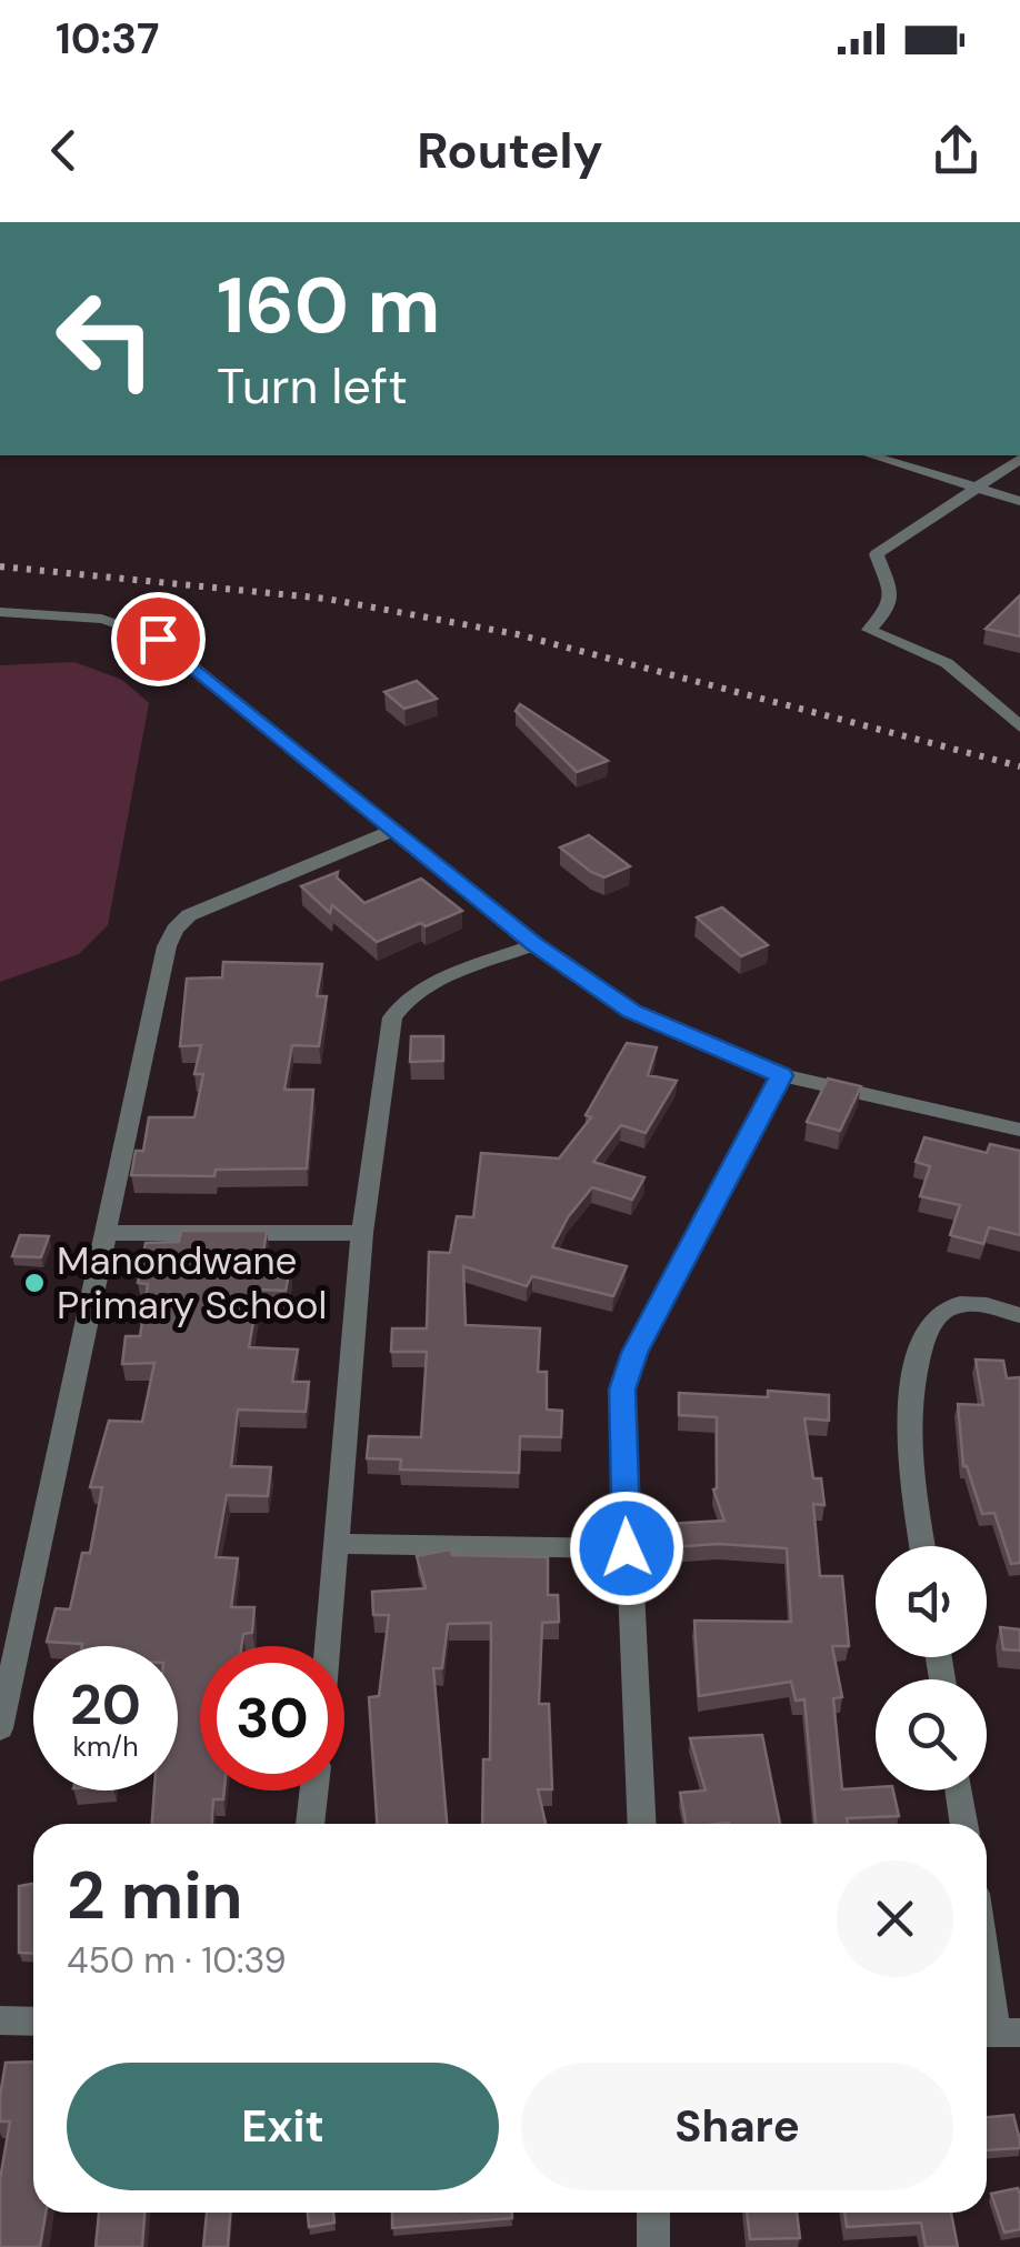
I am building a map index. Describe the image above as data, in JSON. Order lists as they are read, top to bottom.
{
  "places": ["Manondwane Primary School"],
  "page": {
    "status": "10:37",
    "header": "Routely",
    "turn": ["160 m", "Turn left"],
    "speed": "20 km/h",
    "limit": "30",
    "heading": ["2 min", "450 m · 10:39"],
    "buttons": ["Exit", "Share"]
  }
}
